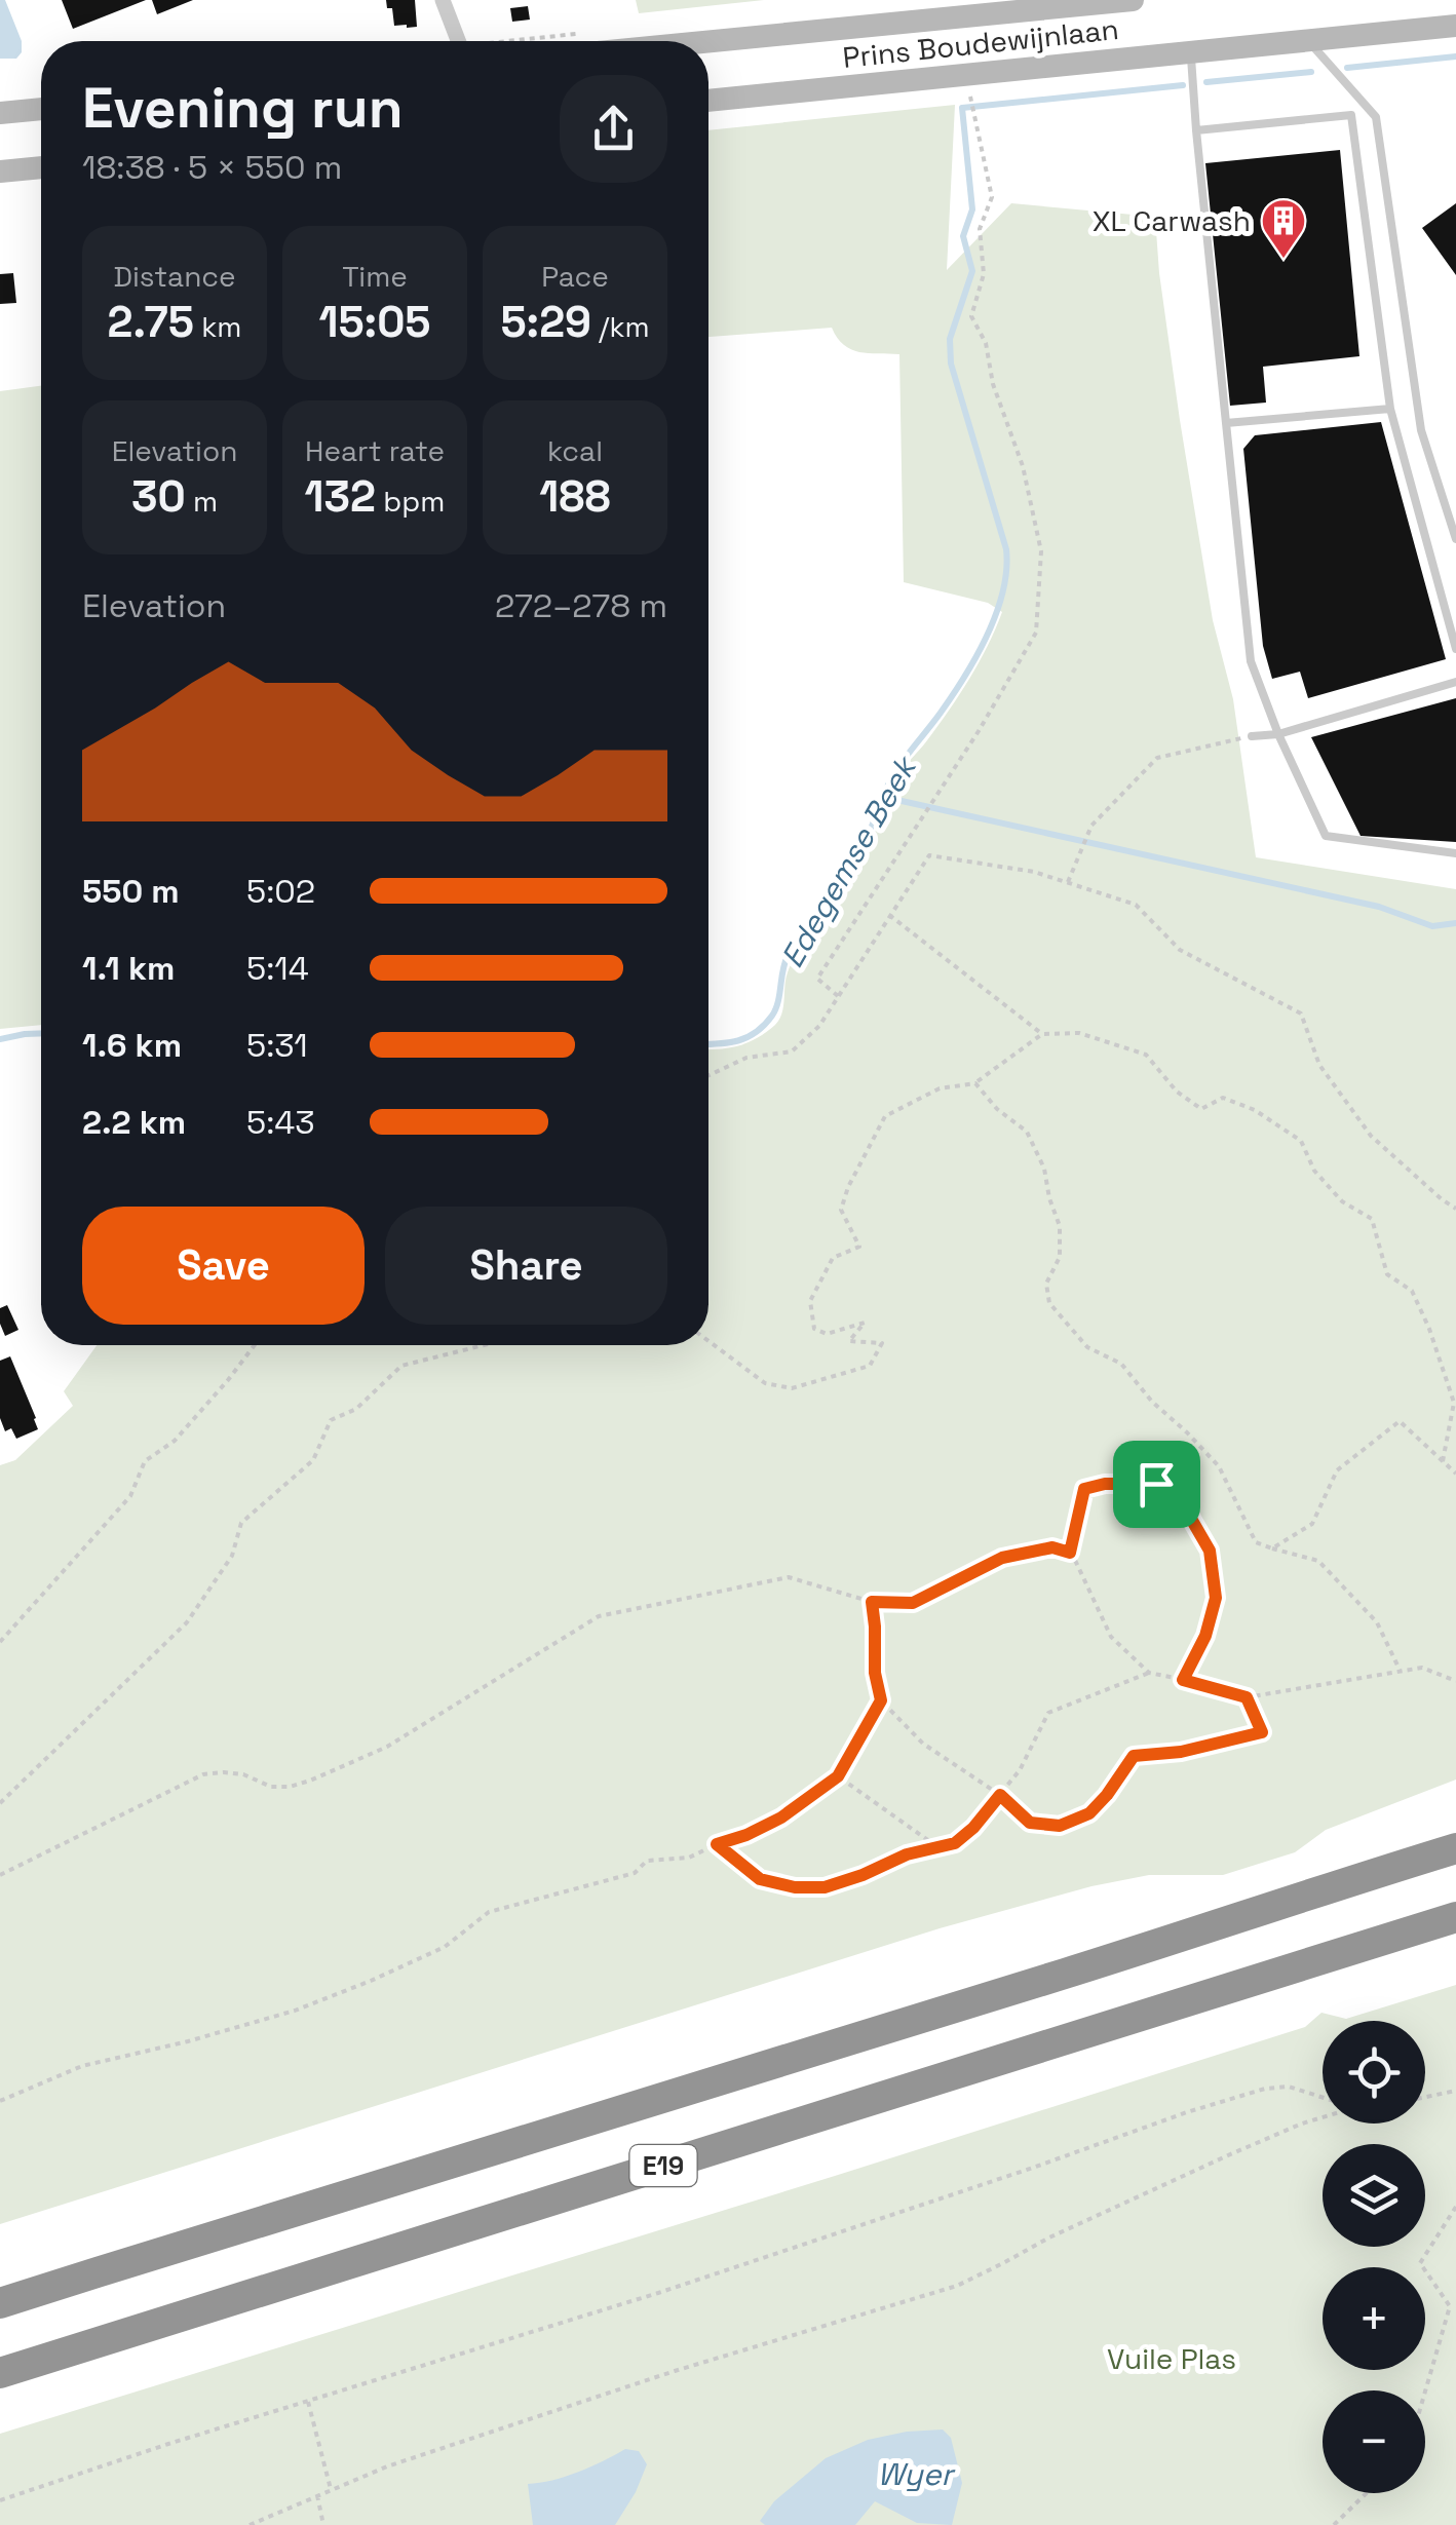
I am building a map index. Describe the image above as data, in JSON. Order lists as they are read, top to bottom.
{
  "streets": {
    "highway": ["E19"],
    "main road": ["Prins Boudewijnlaan"]
  },
  "water": ["Edegemse Beek", "Wyer"],
  "parks": ["Vuile Plas"],
  "places": {
    "building": ["XL Carwash"]
  },
  "page": {
    "heading": ["Evening run", "18:38 · 5 × 550 m"],
    "stats": [
      ["Distance", "2.75 km"],
      ["Time", "15:05"],
      ["Pace", "5:29 /km"],
      ["Elevation", "30 m"],
      ["Heart rate", "132 bpm"],
      ["kcal", "188"]
    ],
    "chart": ["Elevation", "272–278 m"],
    "list": [
      {
        "name": "550 m",
        "note": "5:02"
      },
      {
        "name": "1.1 km",
        "note": "5:14"
      },
      {
        "name": "1.6 km",
        "note": "5:31"
      },
      {
        "name": "2.2 km",
        "note": "5:43"
      }
    ],
    "buttons": ["Save", "Share"],
    "map_buttons": ["+", "−"]
  }
}
